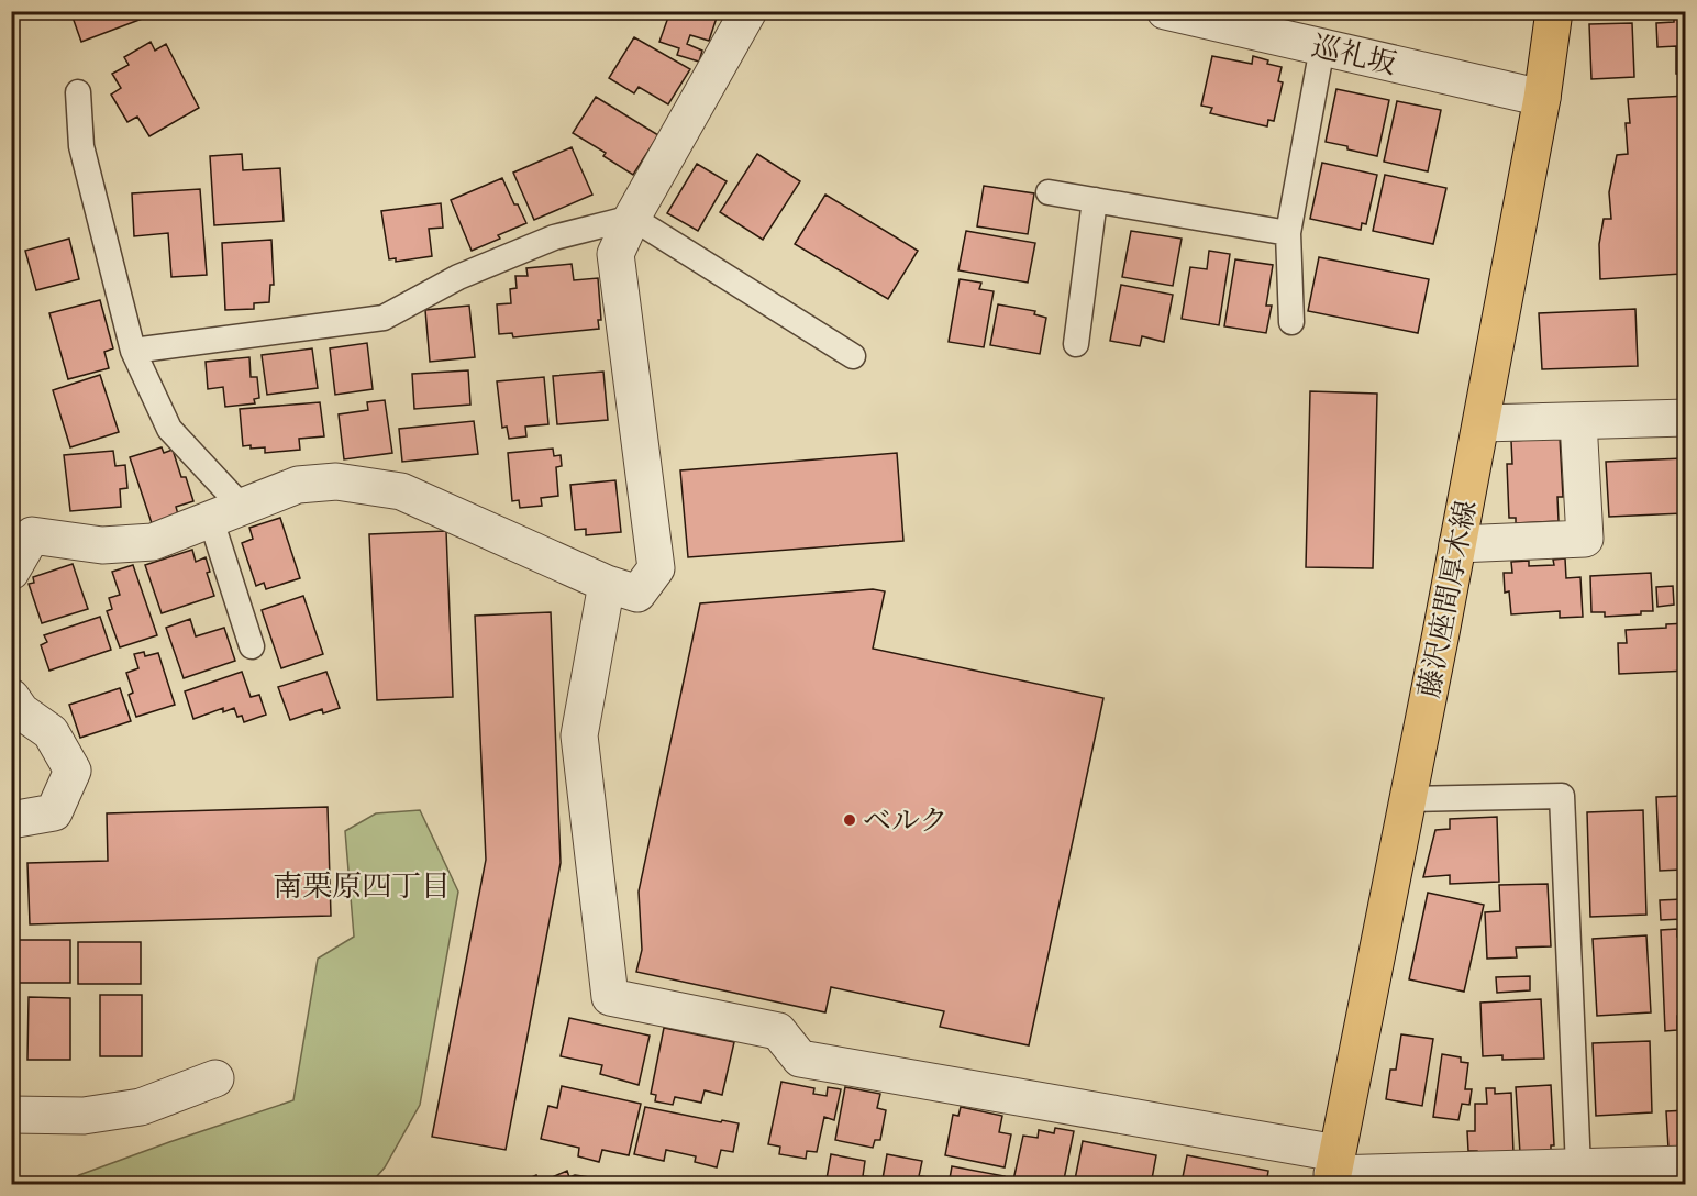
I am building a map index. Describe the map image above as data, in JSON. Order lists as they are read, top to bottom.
{
  "streets": {
    "main road": ["藤沢座間厚木線"],
    "street": ["巡礼坂"]
  },
  "crossings": [
    ["巡礼坂", "藤沢座間厚木線"]
  ],
  "districts": ["南栗原四丁目"],
  "places": ["ベルク"]
}
